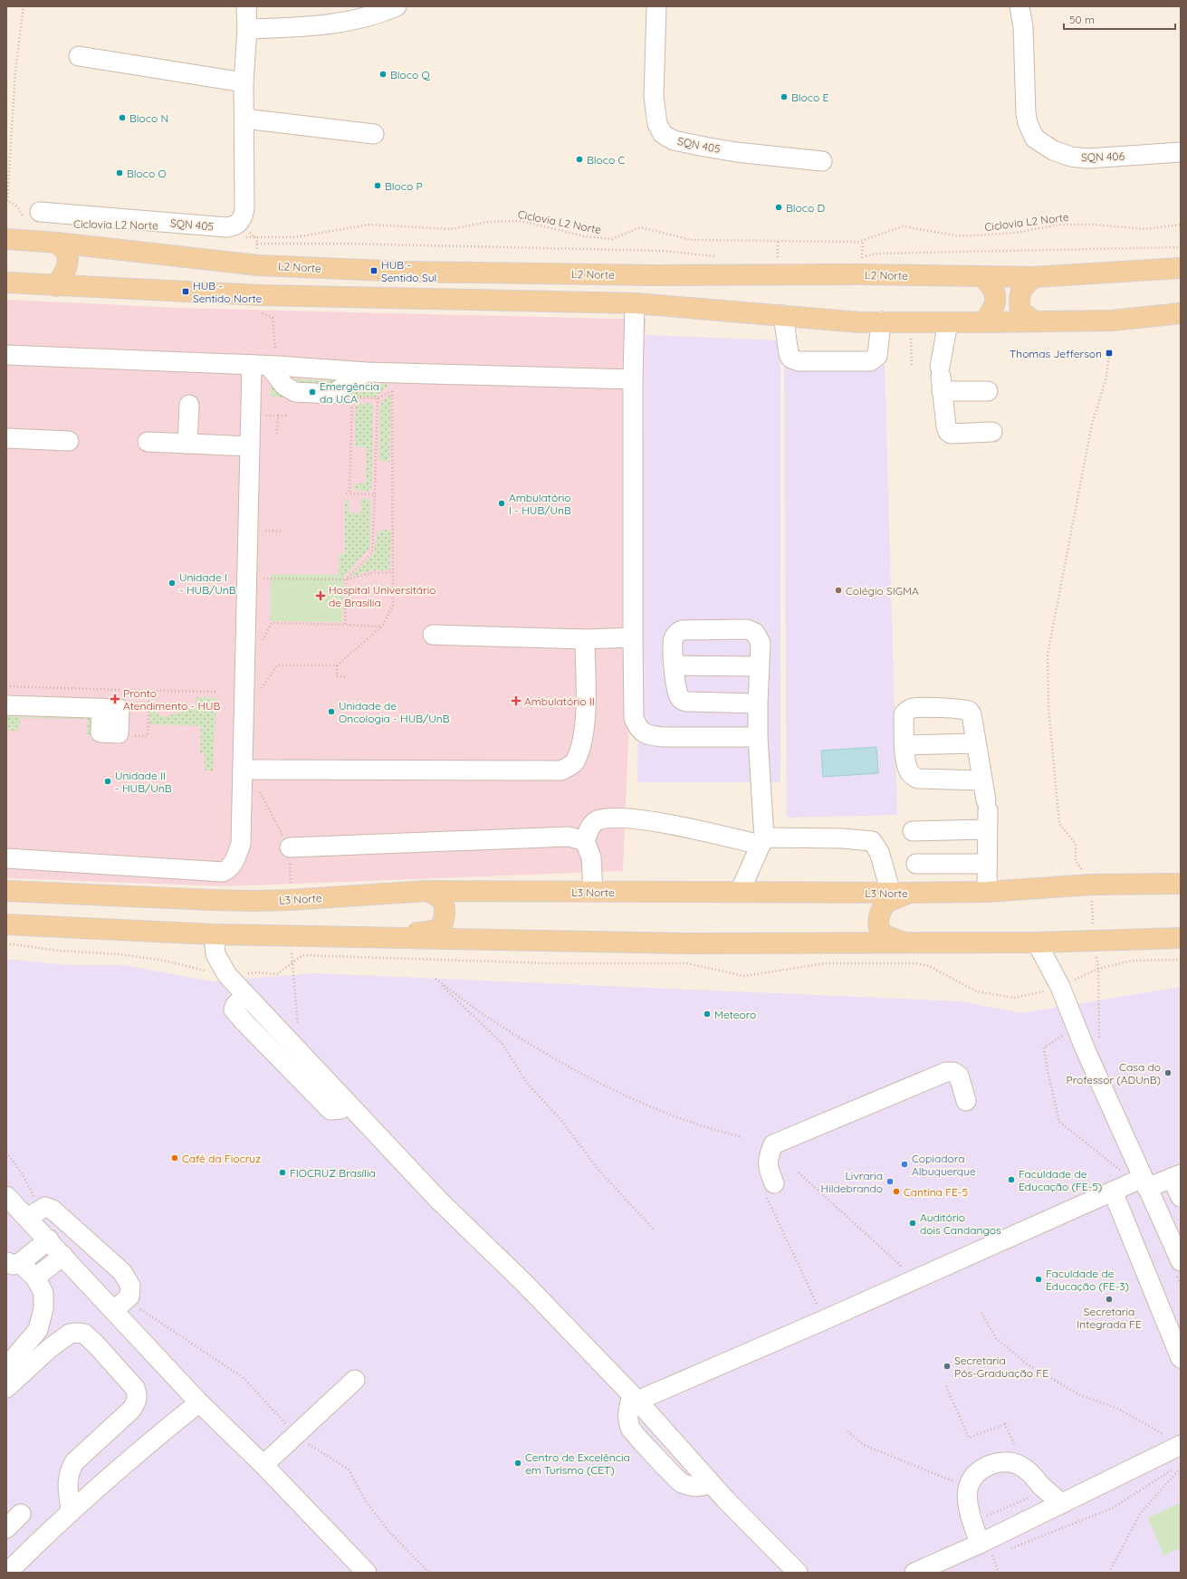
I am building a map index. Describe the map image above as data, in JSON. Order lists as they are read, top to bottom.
{
  "streets": {
    "main road": ["L2 Norte", "L3 Norte"],
    "street": ["SQN 405", "SQN 406"],
    "path": ["Ciclovia L2 Norte"]
  },
  "crossings": [
    ["SQN 405", "Ciclovia L2 Norte"]
  ],
  "places": {
    "other": [
      "Bloco Q",
      "Bloco E",
      "Bloco N",
      "Bloco C",
      "Bloco O",
      "Bloco P",
      "Bloco D",
      "Emergência da UCA",
      "Ambulatório I - HUB/UnB",
      "Unidade I - HUB/UnB",
      "Colégio SIGMA",
      "Unidade de Oncologia - HUB/UnB",
      "Unidade II - HUB/UnB",
      "Meteoro",
      "Casa do Professor (ADUnB)",
      "Café da Fiocruz",
      "Copiadora Albuquerque",
      "FIOCRUZ Brasília",
      "Faculdade de Educação (FE-5)",
      "Livraria Hildebrando",
      "Cantina FE-5",
      "Auditório dois Candangos",
      "Faculdade de Educação (FE-3)",
      "Secretaria Integrada FE",
      "Secretaria Pós-Graduação FE",
      "Centro de Excelência em Turismo (CET)"
    ],
    "transit": ["HUB - Sentido Sul", "HUB - Sentido Norte", "Thomas Jefferson"],
    "health": ["Hospital Universitário de Brasília", "Pronto Atendimento - HUB", "Ambulatório II"]
  },
  "scale_bar": "50 m"
}
